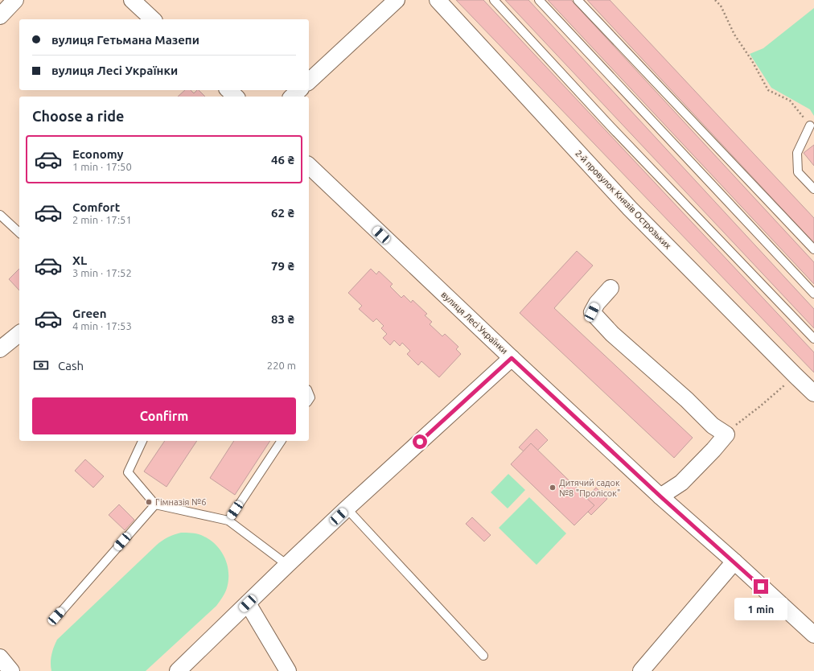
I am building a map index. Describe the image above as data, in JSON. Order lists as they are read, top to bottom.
{
  "streets": {
    "street": ["2-й провулок Князів Острозьких", "вулиця Лесі Українки"]
  },
  "places": ["Дитячий садок №8 \"Пролісок\"", "Гімназія №6"],
  "page": {
    "banner": ["вулиця Гетьмана Мазепи", "вулиця Лесі Українки"],
    "heading": "Choose a ride",
    "list": [
      {
        "name": "Economy",
        "note": "1 min · 17:50",
        "value": "46 ₴"
      },
      {
        "name": "Comfort",
        "note": "2 min · 17:51",
        "value": "62 ₴"
      },
      {
        "name": "XL",
        "note": "3 min · 17:52",
        "value": "79 ₴"
      },
      {
        "name": "Green",
        "note": "4 min · 17:53",
        "value": "83 ₴"
      }
    ],
    "pay": ["Cash", "220 m"],
    "buttons": "Confirm",
    "bubble": "1 min"
  }
}
